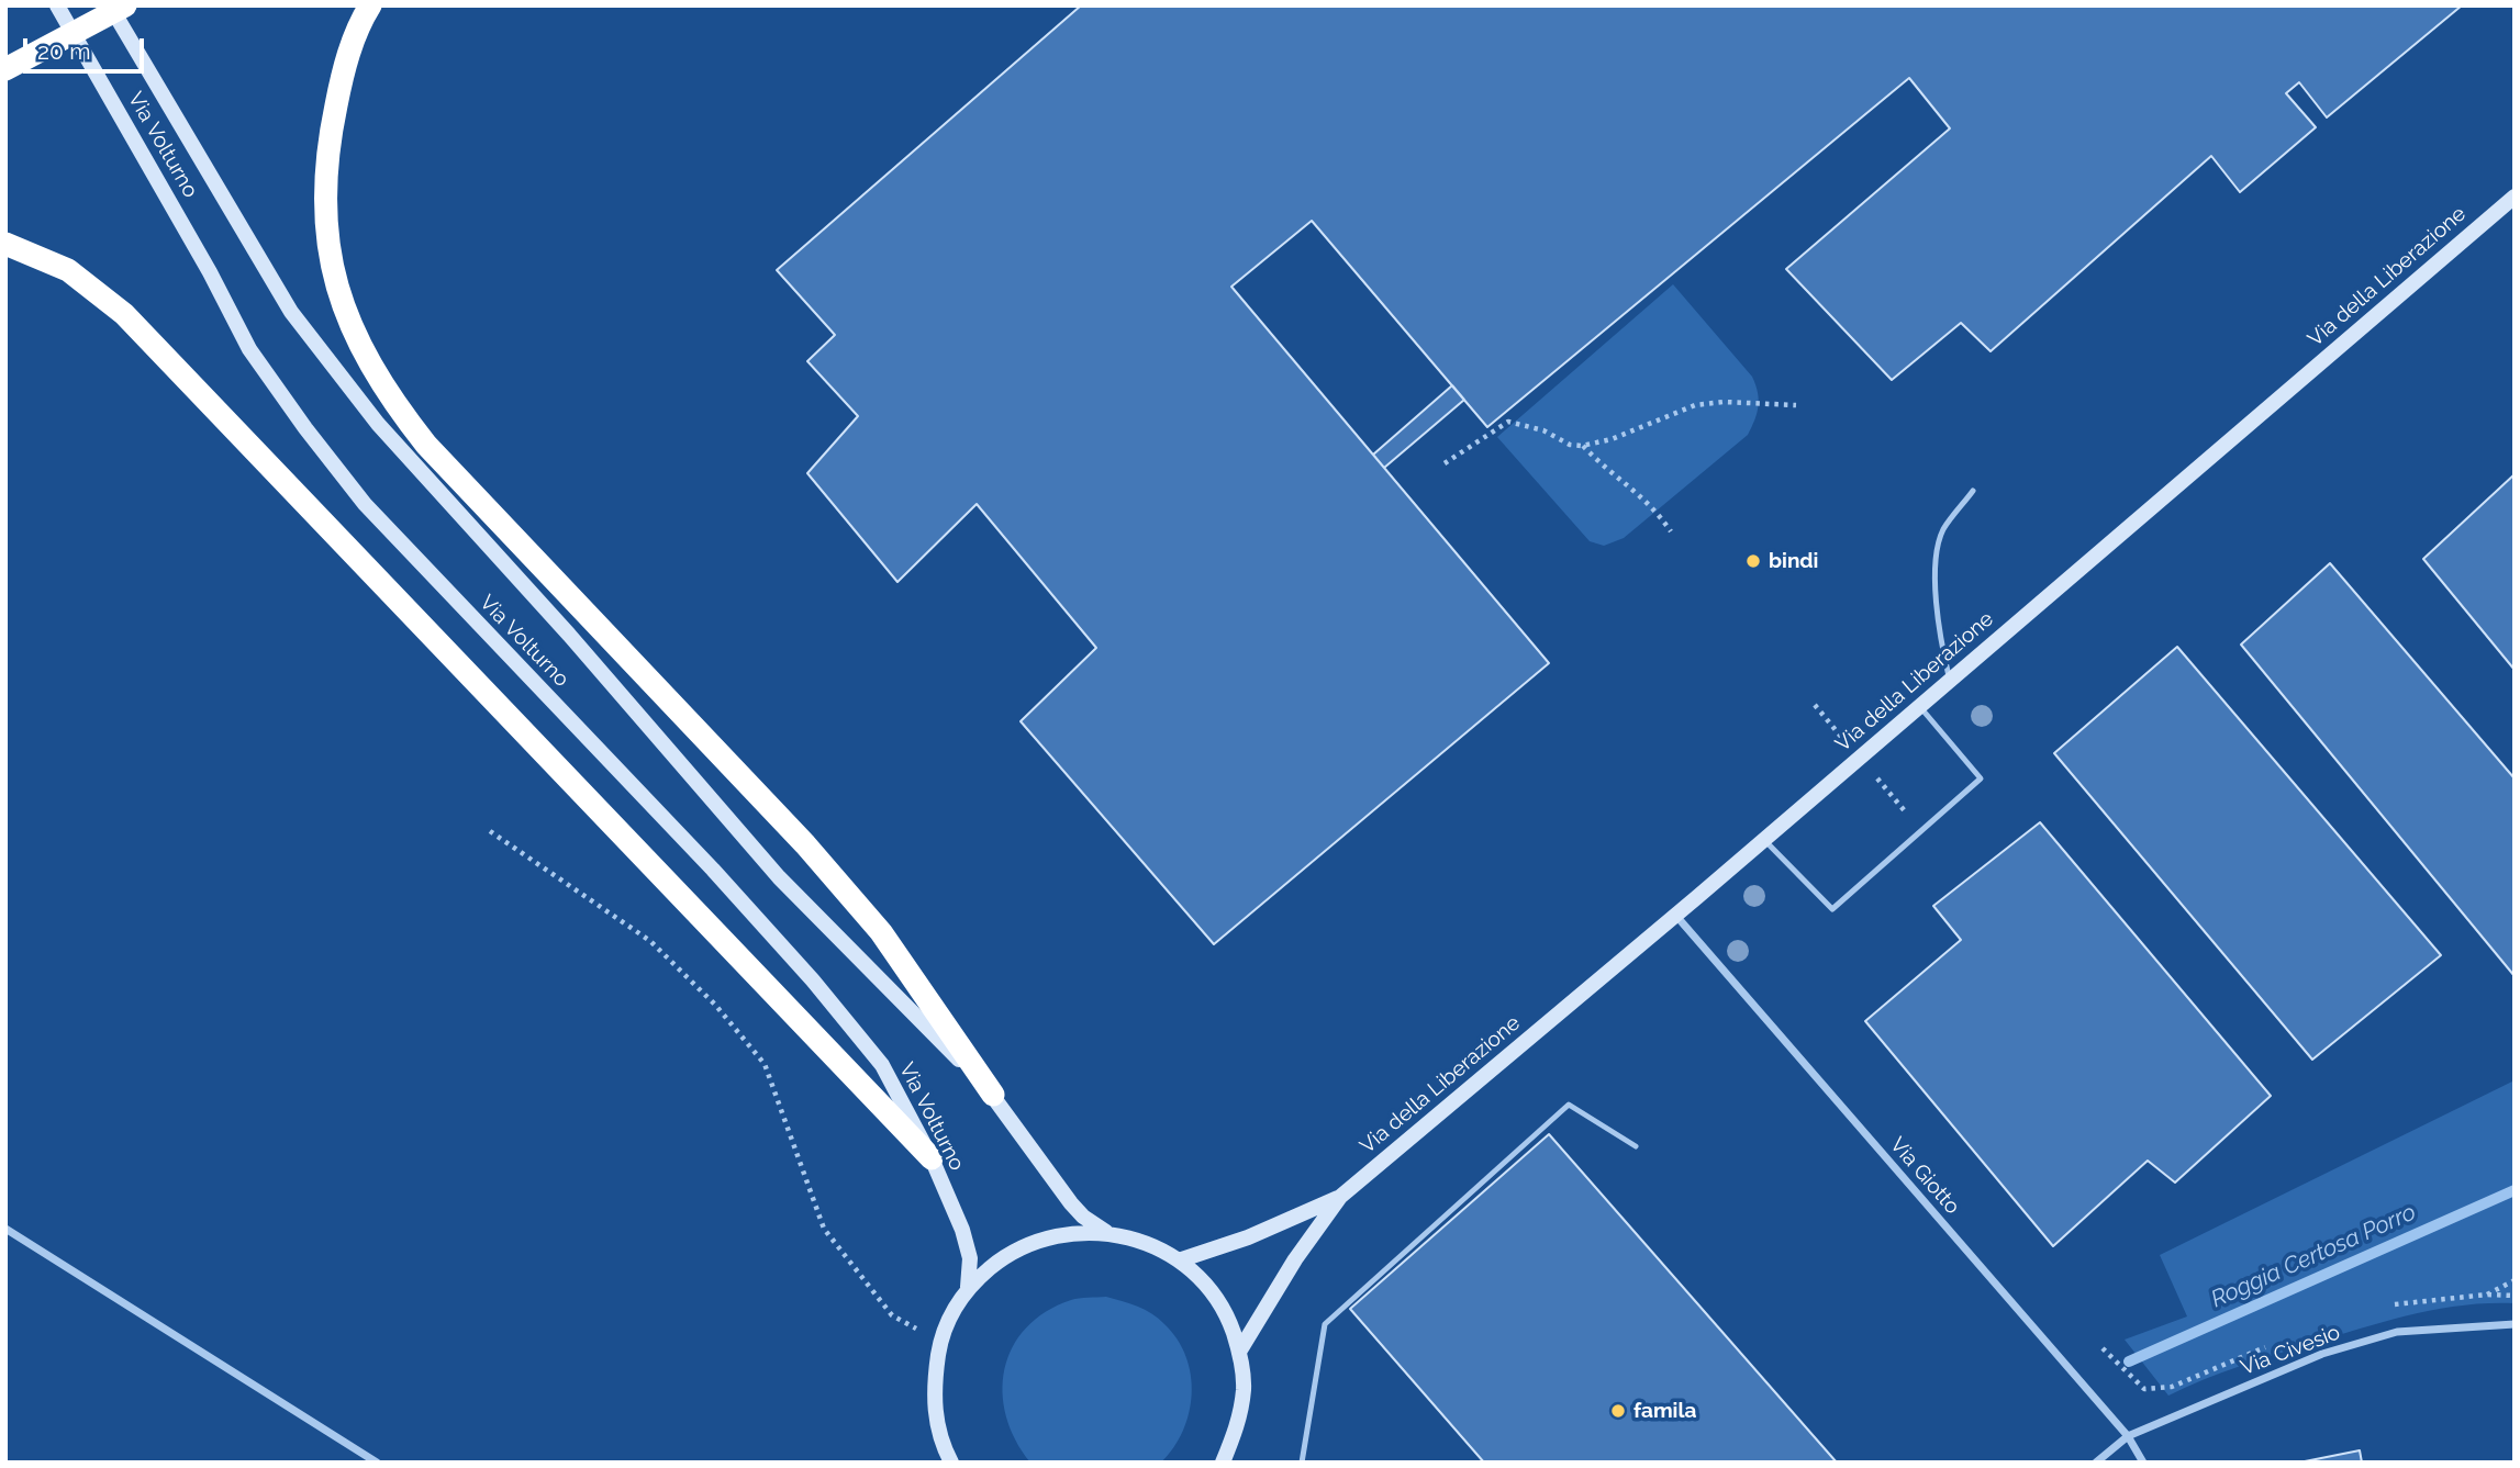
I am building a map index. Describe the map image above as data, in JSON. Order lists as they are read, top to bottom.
{
  "streets": {
    "street": [
      "Via Volturno",
      "Via della Liberazione",
      "Via Giotto",
      "Via Civesio"
    ]
  },
  "crossings": [
    ["Via Volturno", "Via della Liberazione"],
    ["Via della Liberazione", "Via Giotto"],
    ["Via Giotto", "Via Civesio"]
  ],
  "water": ["Roggia Certosa Porro"],
  "places": ["bindi", "famila"],
  "scale_bar": "20 m"
}
